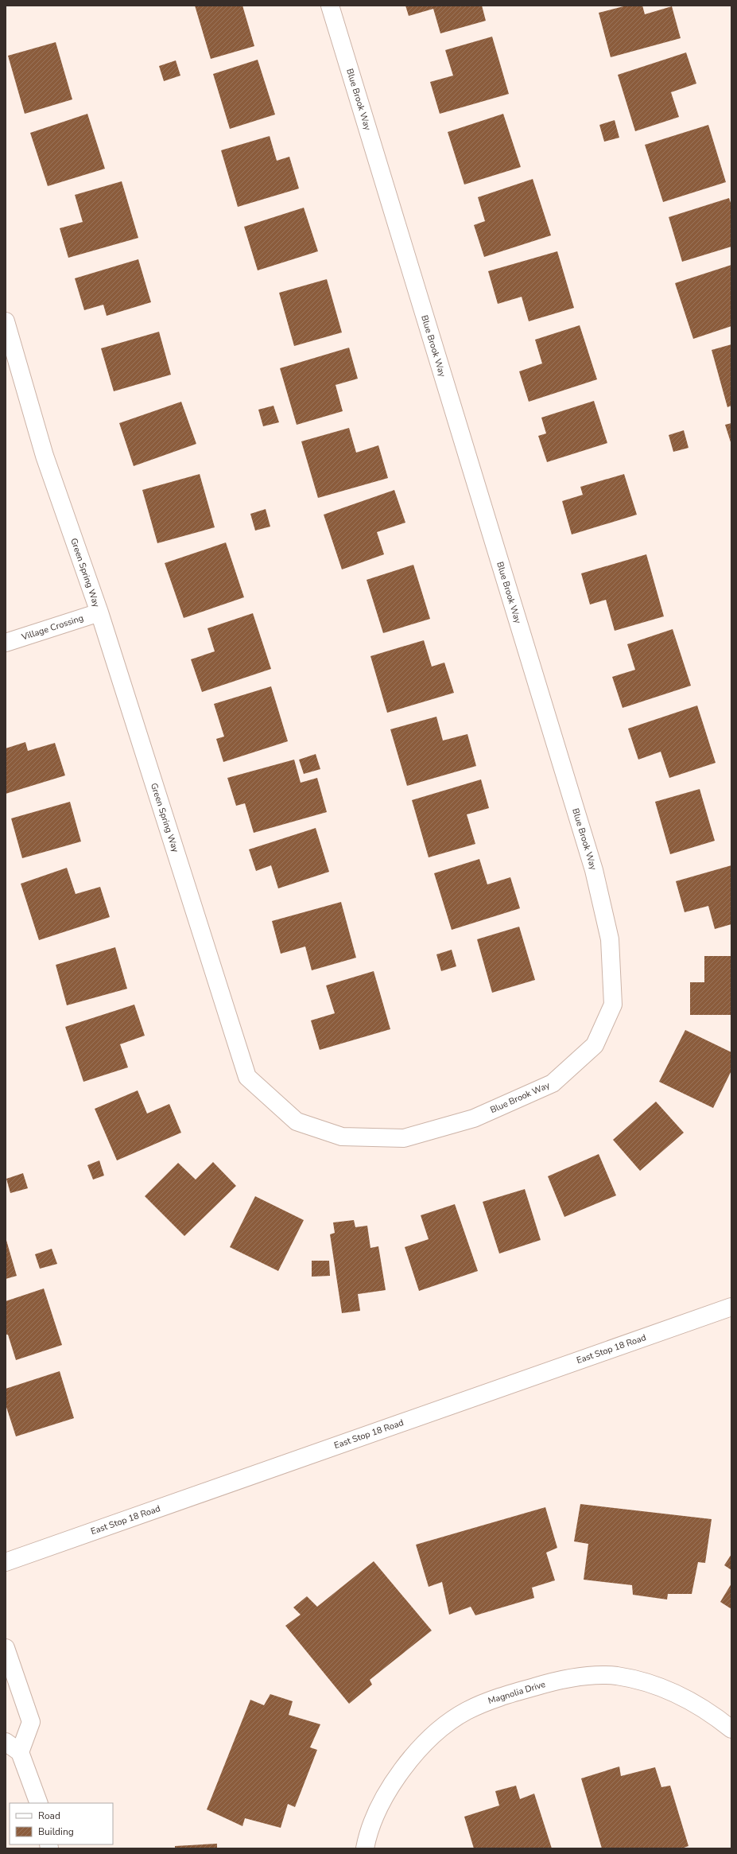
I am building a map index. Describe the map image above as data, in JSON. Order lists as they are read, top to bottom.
{
  "streets": {
    "street": [
      "Blue Brook Way",
      "Green Spring Way",
      "Village Crossing",
      "East Stop 18 Road",
      "Magnolia Drive"
    ]
  },
  "crossings": [
    ["Blue Brook Way", "Green Spring Way"],
    ["Green Spring Way", "Village Crossing"]
  ],
  "legend": ["Road", "Building"]
}
